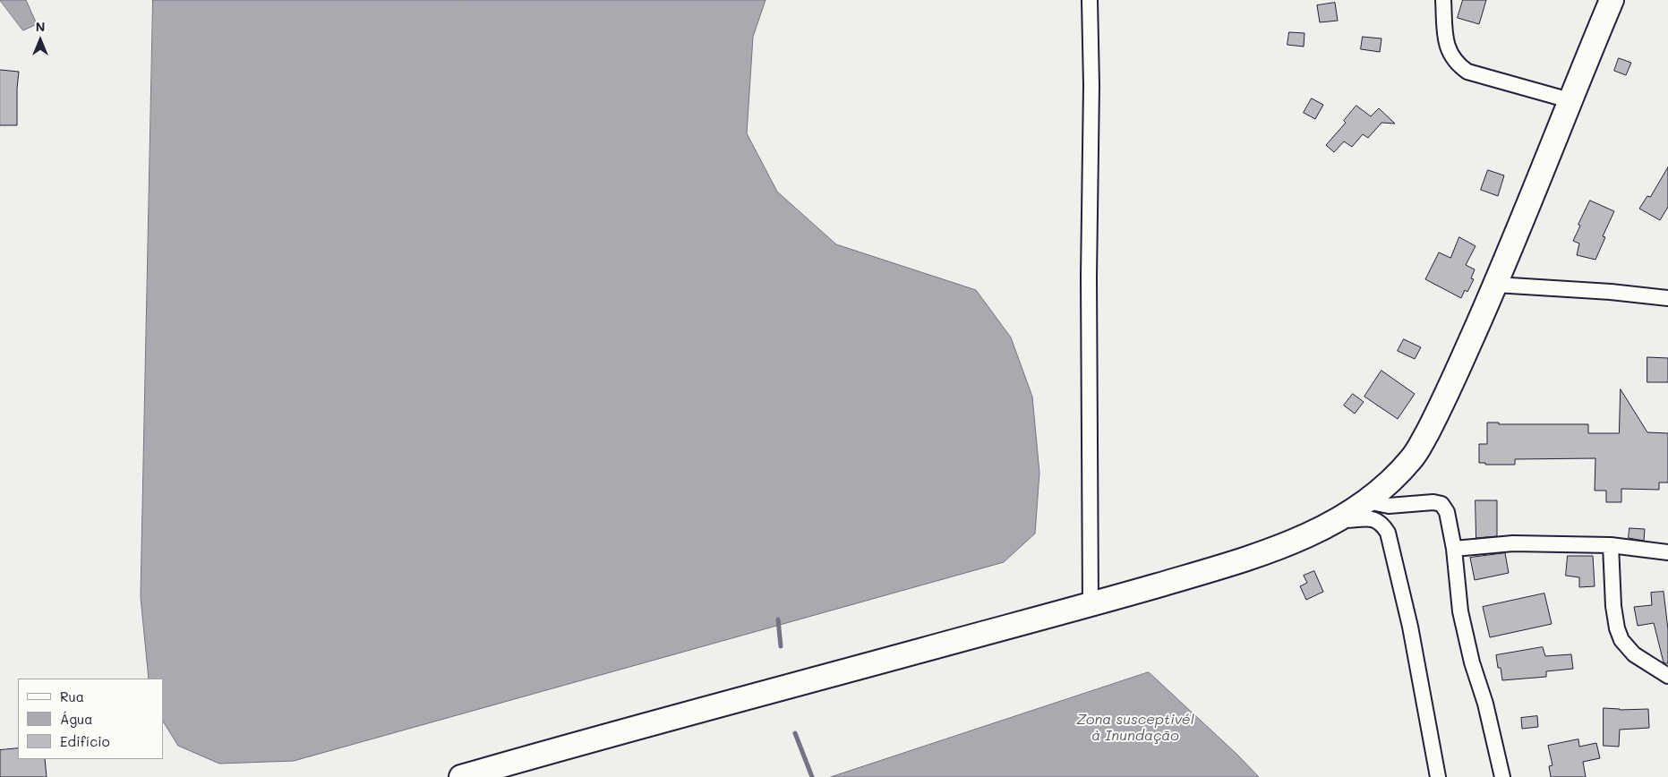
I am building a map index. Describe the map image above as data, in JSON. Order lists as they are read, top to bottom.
{
  "water": ["Zona susceptivél à Inundação"],
  "legend": ["Rua", "Água", "Edifício"],
  "north": "top"
}
